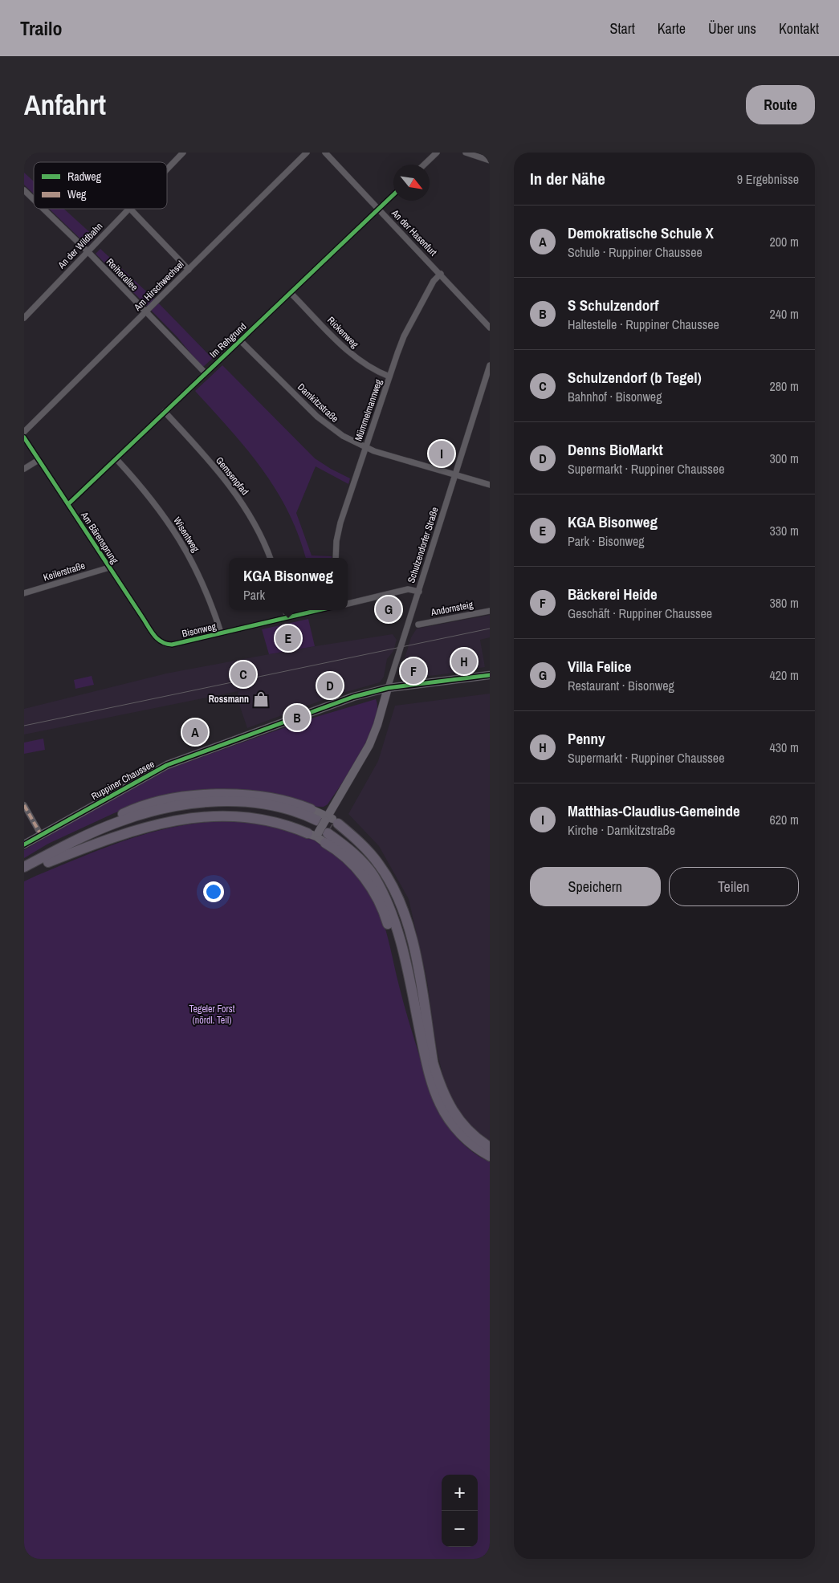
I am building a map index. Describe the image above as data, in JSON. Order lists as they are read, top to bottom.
{
  "streets": {
    "street": [
      "An der Hasenfurt",
      "An der Wildbahn",
      "Reiherallee",
      "Am Hirschwechsel",
      "Rickenweg",
      "Im Rehgrund",
      "Damkitzstraße",
      "Mümmelmannweg",
      "Gemsenpfad",
      "Wisentweg",
      "Am Bärensprung",
      "Schulzendorfer Straße",
      "Keilerstraße",
      "Andornsteig",
      "Bisonweg",
      "Ruppiner Chaussee"
    ]
  },
  "crossings": [
    ["An der Hasenfurt", "Im Rehgrund"],
    ["An der Hasenfurt", "Mümmelmannweg"],
    ["An der Wildbahn", "Reiherallee"],
    ["Reiherallee", "Am Hirschwechsel"],
    ["Reiherallee", "Im Rehgrund"],
    ["Rickenweg", "Im Rehgrund"],
    ["Rickenweg", "Mümmelmannweg"],
    ["Im Rehgrund", "Damkitzstraße"],
    ["Im Rehgrund", "Gemsenpfad"],
    ["Im Rehgrund", "Wisentweg"],
    ["Im Rehgrund", "Am Bärensprung"],
    ["Damkitzstraße", "Mümmelmannweg"],
    ["Damkitzstraße", "Schulzendorfer Straße"],
    ["Wisentweg", "Bisonweg"],
    ["Am Bärensprung", "Keilerstraße"],
    ["Am Bärensprung", "Bisonweg"],
    ["Schulzendorfer Straße", "Ruppiner Chaussee"]
  ],
  "parks": ["Tegeler Forst (nördl. Teil)"],
  "places": {
    "shop": ["Rossmann"]
  },
  "legend": ["Radweg", "Weg"],
  "north": "bottom right",
  "page": {
    "header": "Trailo",
    "nav": [
      "Start",
      "Karte",
      "Über uns",
      "Kontakt"
    ],
    "buttons": [
      "Route",
      ["Speichern", "Teilen"]
    ],
    "title": "Anfahrt",
    "heading": ["In der Nähe", "9 Ergebnisse"],
    "list": [
      {
        "mark": "A",
        "name": "Demokratische Schule X",
        "note": "Schule · Ruppiner Chaussee",
        "value": "200 m"
      },
      {
        "mark": "B",
        "name": "S Schulzendorf",
        "note": "Haltestelle · Ruppiner Chaussee",
        "value": "240 m"
      },
      {
        "mark": "C",
        "name": "Schulzendorf (b Tegel)",
        "note": "Bahnhof · Bisonweg",
        "value": "280 m"
      },
      {
        "mark": "D",
        "name": "Denns BioMarkt",
        "note": "Supermarkt · Ruppiner Chaussee",
        "value": "300 m"
      },
      {
        "mark": "E",
        "name": "KGA Bisonweg",
        "note": "Park · Bisonweg",
        "value": "330 m"
      },
      {
        "mark": "F",
        "name": "Bäckerei Heide",
        "note": "Geschäft · Ruppiner Chaussee",
        "value": "380 m"
      },
      {
        "mark": "G",
        "name": "Villa Felice",
        "note": "Restaurant · Bisonweg",
        "value": "420 m"
      },
      {
        "mark": "H",
        "name": "Penny",
        "note": "Supermarkt · Ruppiner Chaussee",
        "value": "430 m"
      },
      {
        "mark": "I",
        "name": "Matthias-Claudius-Gemeinde",
        "note": "Kirche · Damkitzstraße",
        "value": "620 m"
      }
    ],
    "pins": [
      "I",
      "G",
      "E",
      "H",
      "F",
      "C",
      "D",
      "B",
      "A"
    ],
    "popup": ["KGA Bisonweg", "Park"],
    "map_buttons": ["+", "−"]
  }
}
